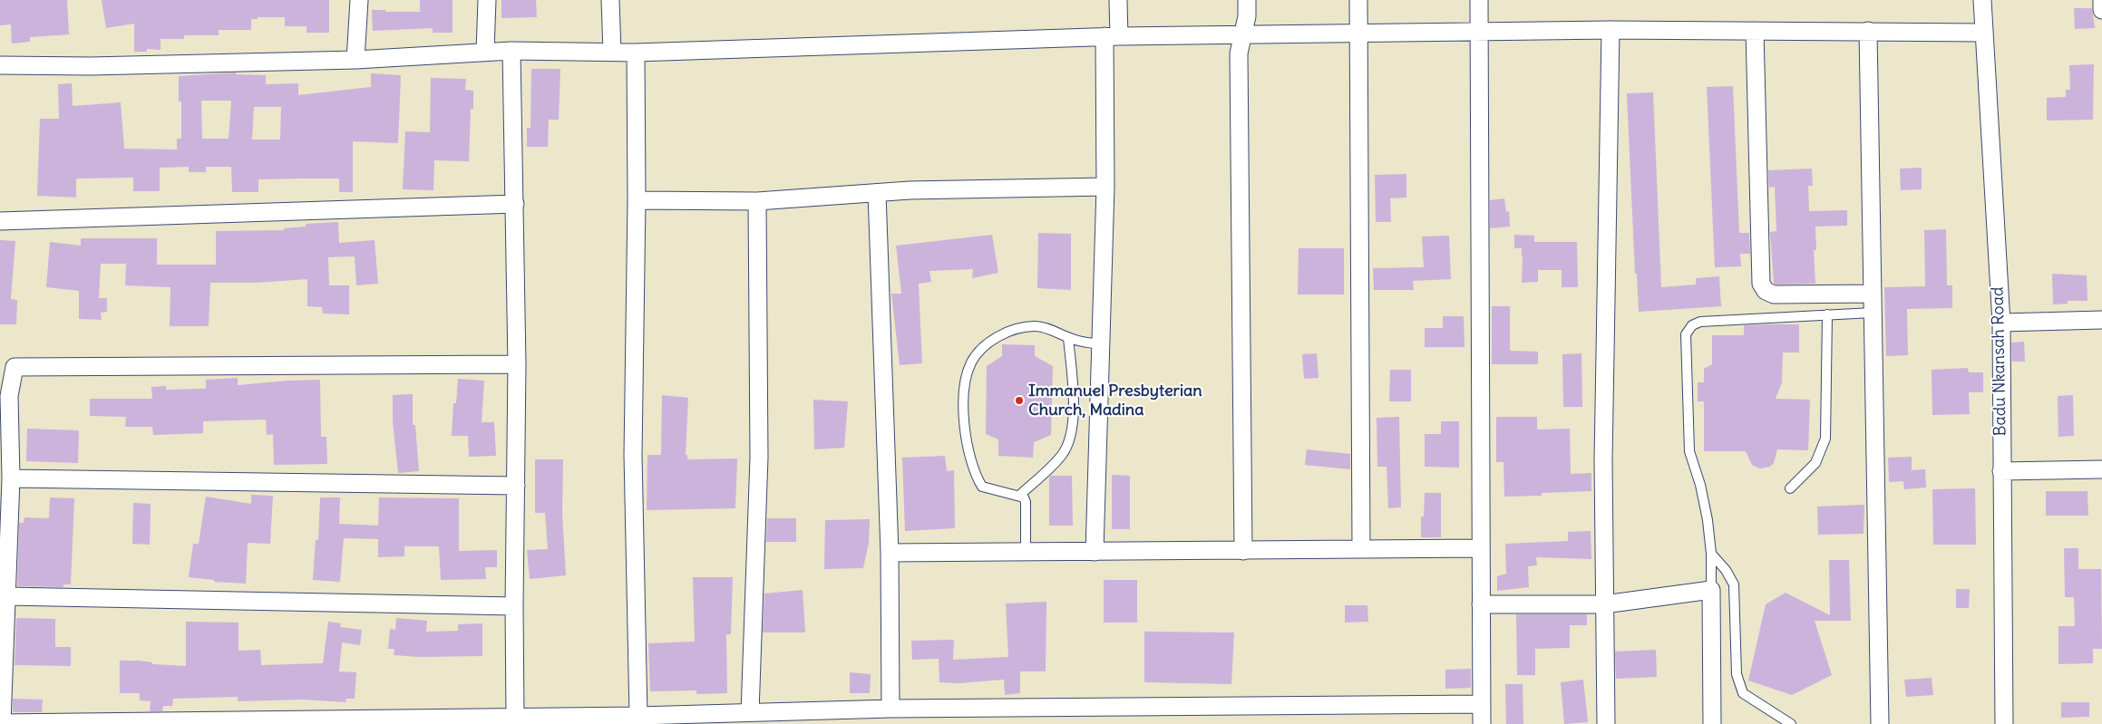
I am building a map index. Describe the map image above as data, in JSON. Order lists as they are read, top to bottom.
{
  "streets": {
    "street": ["Badu Nkansah Road"]
  },
  "places": ["Immanuel Presbyterian Church, Madina"]
}
